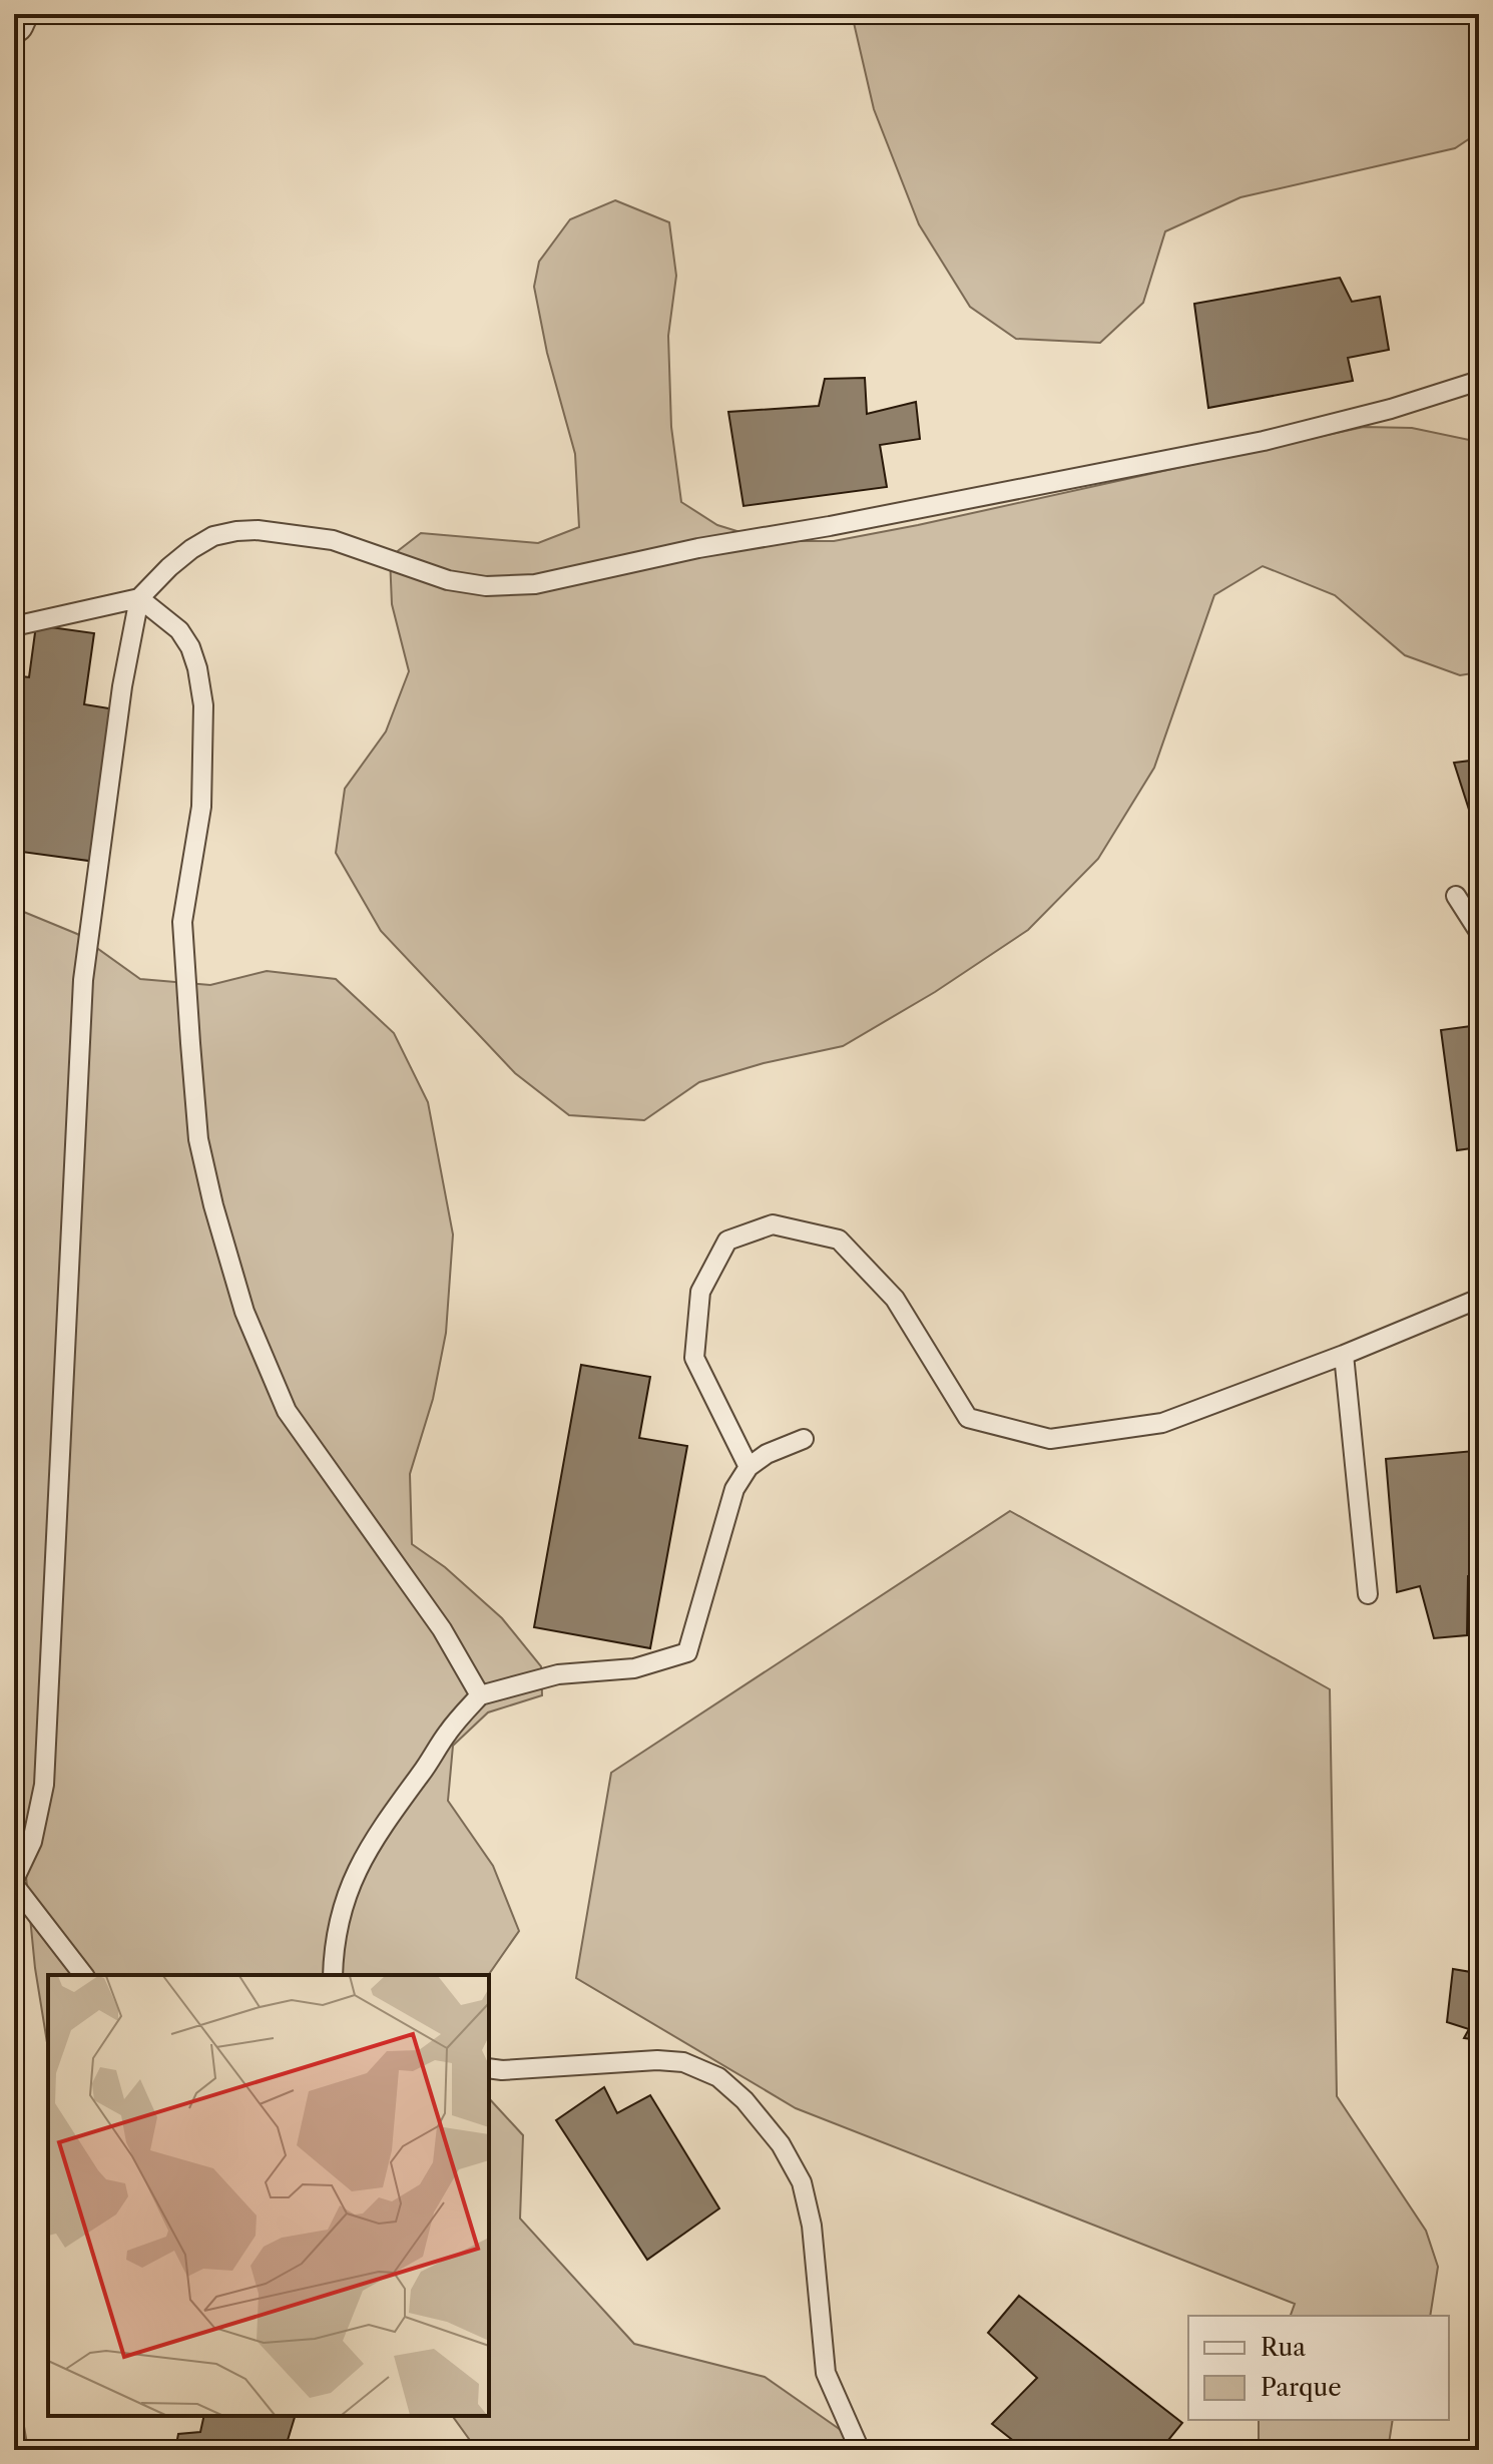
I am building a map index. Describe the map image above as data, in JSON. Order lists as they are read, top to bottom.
{
  "legend": ["Rua", "Parque"]
}
